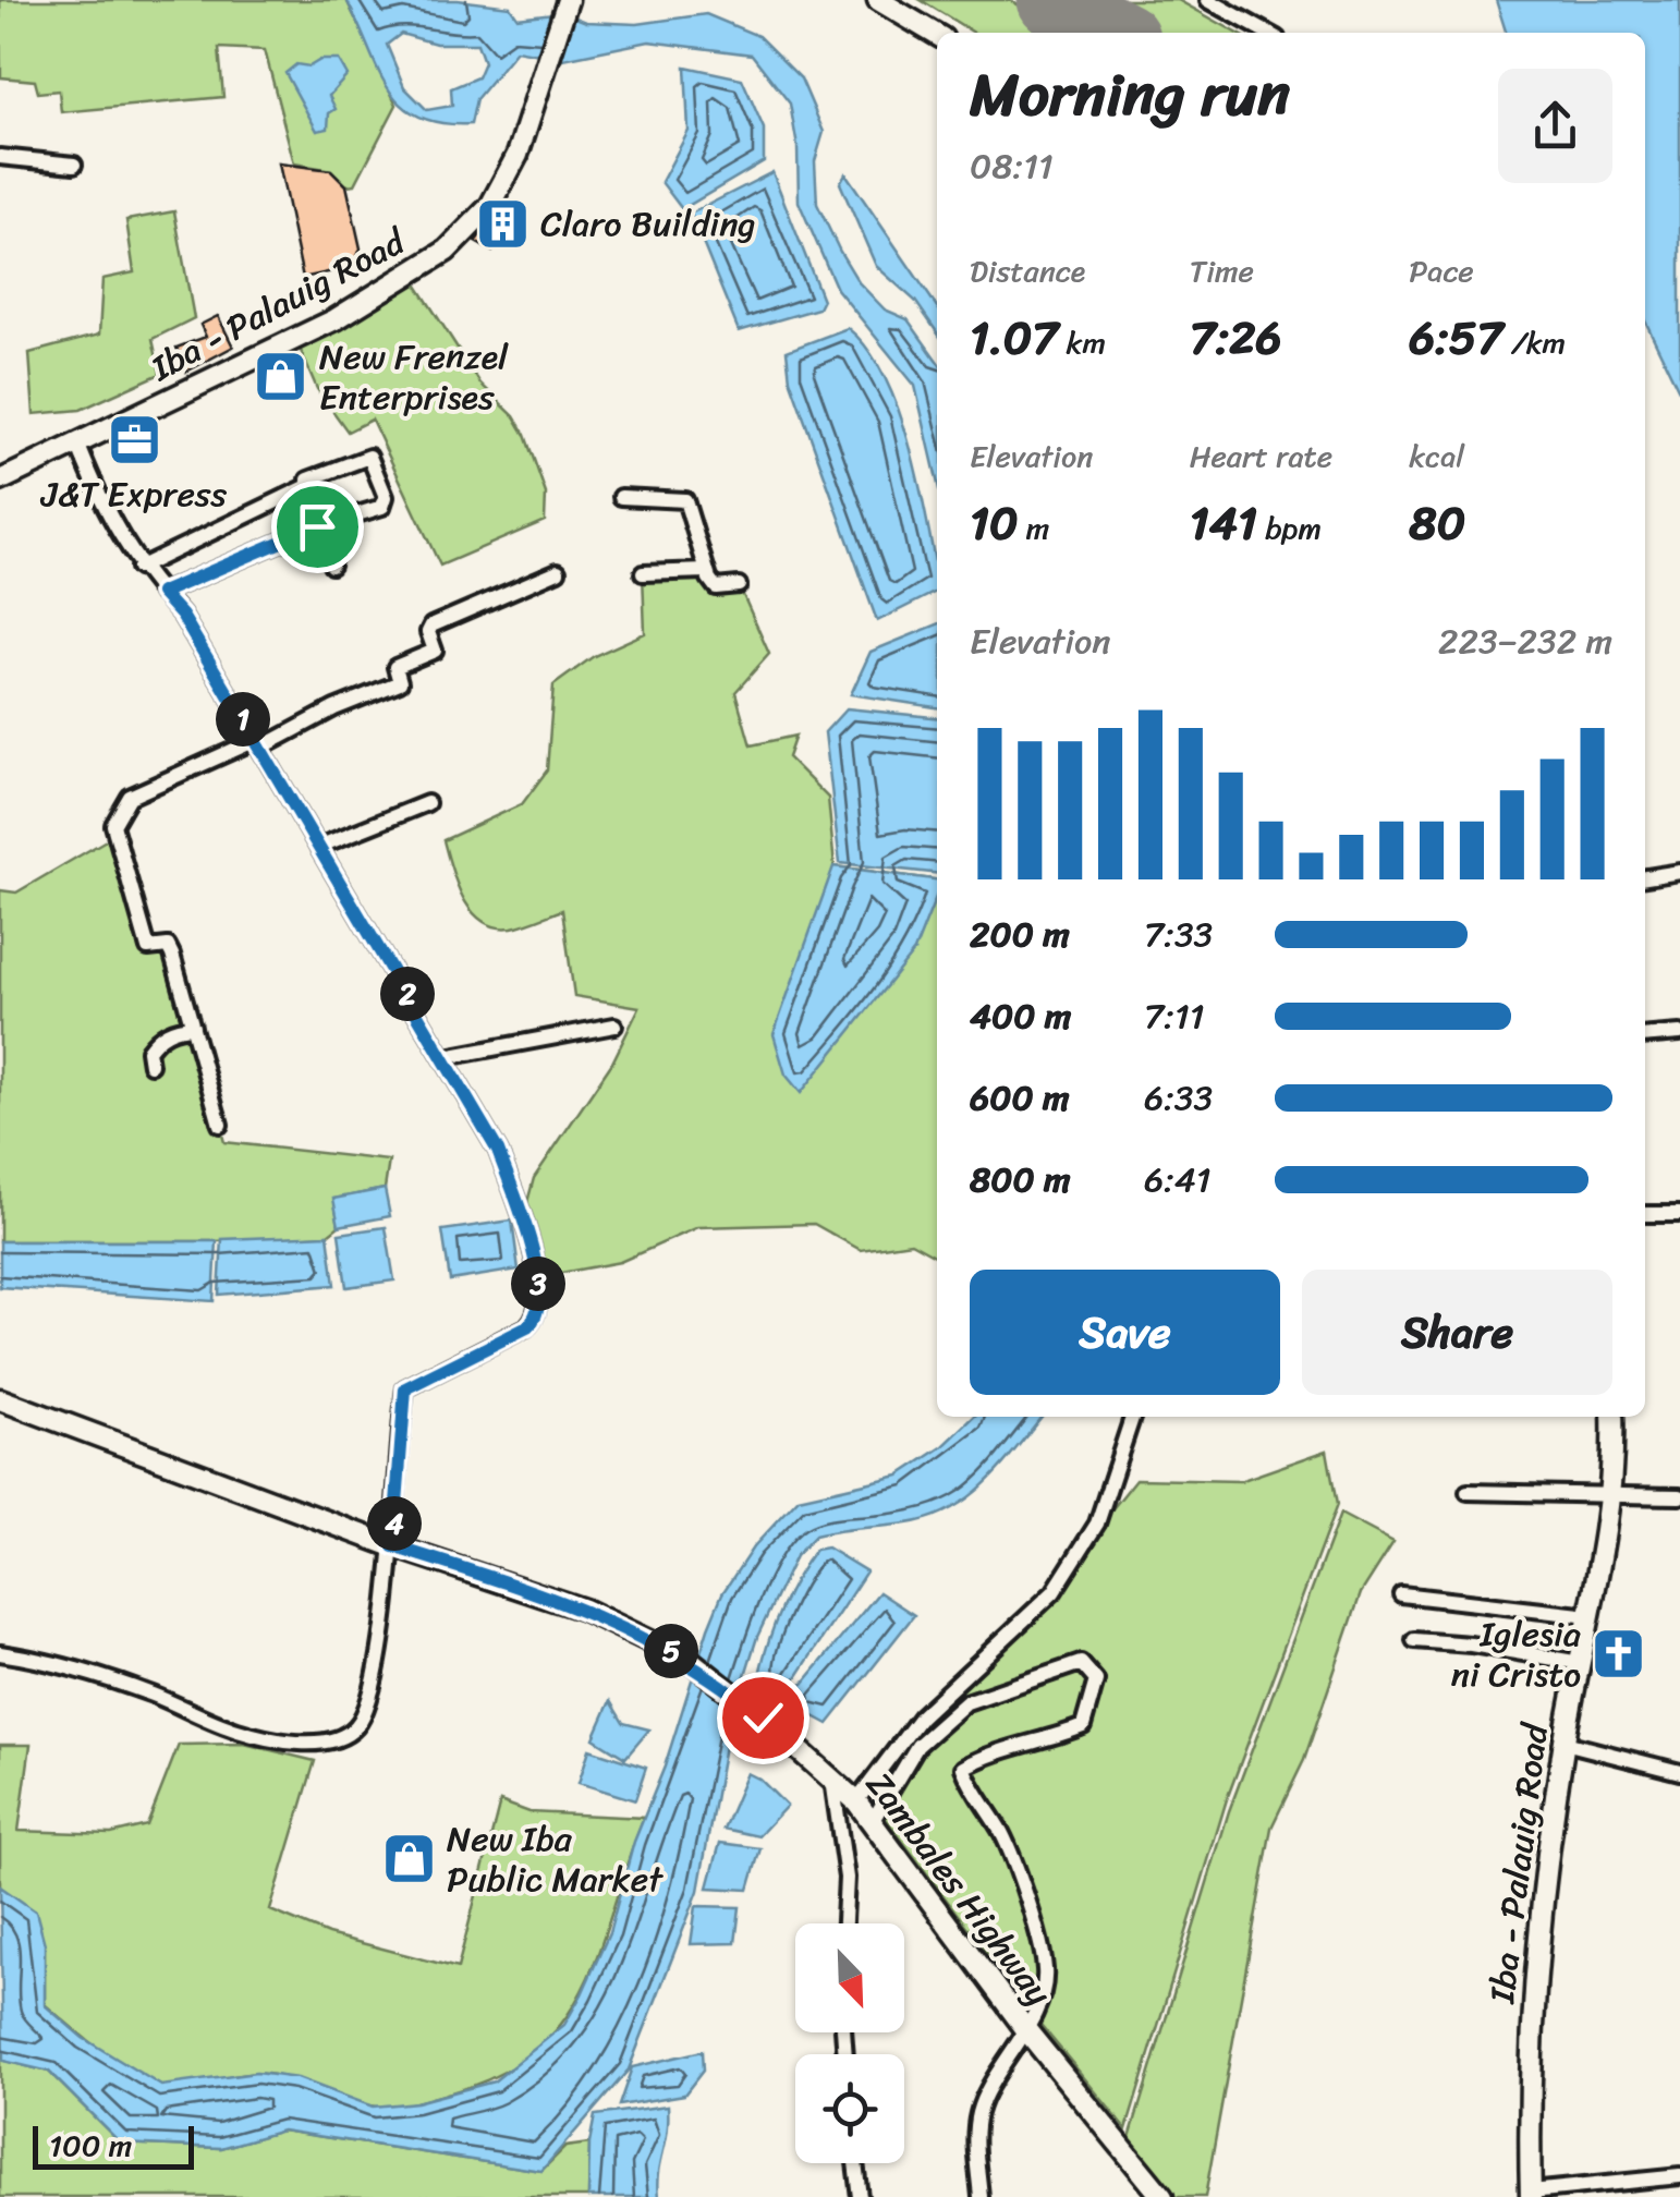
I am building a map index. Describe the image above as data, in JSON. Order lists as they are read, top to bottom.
{
  "streets": {
    "main road": ["Iba - Palauig Road", "Zambales Highway"]
  },
  "places": {
    "building": ["Claro Building"],
    "shop": ["New Frenzel Enterprises", "New Iba Public Market"],
    "office": ["J&T Express"],
    "church": ["Iglesia ni Cristo"]
  },
  "scale_bar": "100 m",
  "north": "bottom right",
  "page": {
    "heading": ["Morning run", "08:11"],
    "stats": [
      ["Distance", "1.07 km"],
      ["Time", "7:26"],
      ["Pace", "6:57 /km"],
      ["Elevation", "10 m"],
      ["Heart rate", "141 bpm"],
      ["kcal", "80"]
    ],
    "chart": ["Elevation", "223–232 m"],
    "pins": [
      "1",
      "2",
      "3",
      "4",
      "5"
    ],
    "list": [
      {
        "name": "200 m",
        "note": "7:33"
      },
      {
        "name": "400 m",
        "note": "7:11"
      },
      {
        "name": "600 m",
        "note": "6:33"
      },
      {
        "name": "800 m",
        "note": "6:41"
      }
    ],
    "buttons": ["Save", "Share"],
    "scale": "100 m"
  }
}
